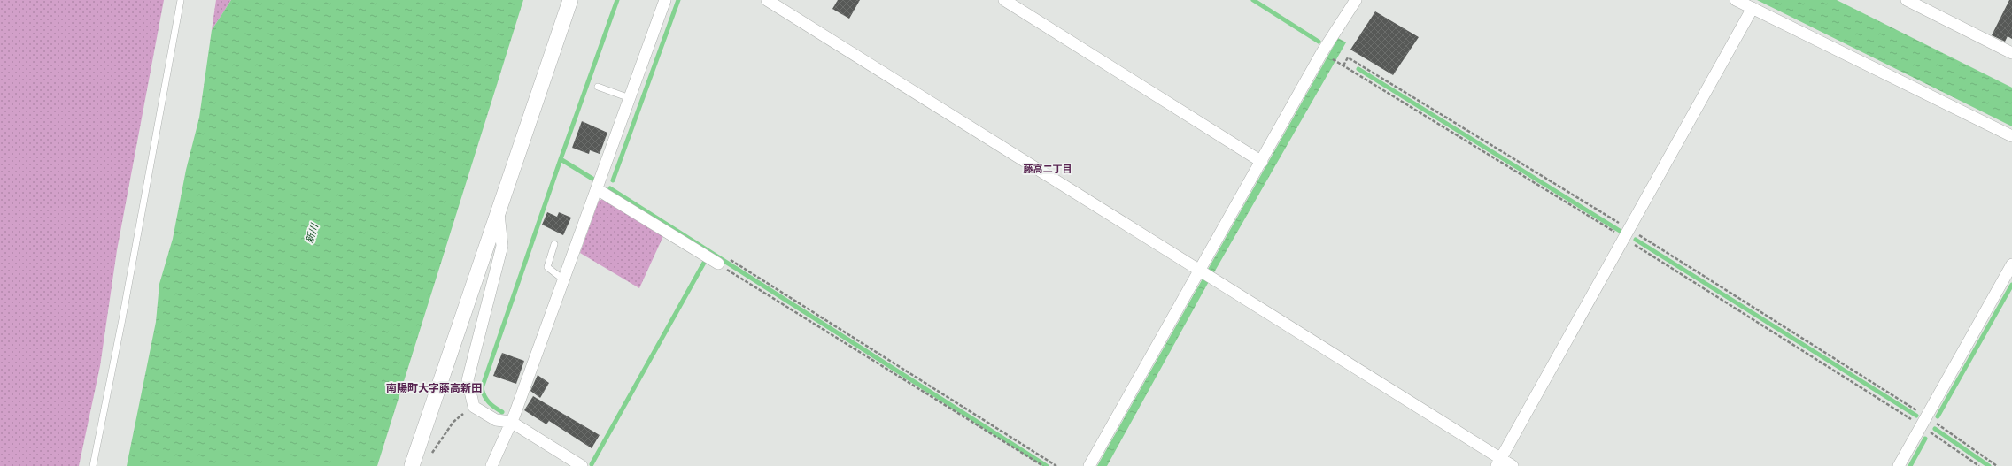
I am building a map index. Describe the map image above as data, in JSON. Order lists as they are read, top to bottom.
{
  "districts": ["藤高二丁目", "南陽町大字藤高新田"],
  "water": ["新川"]
}
